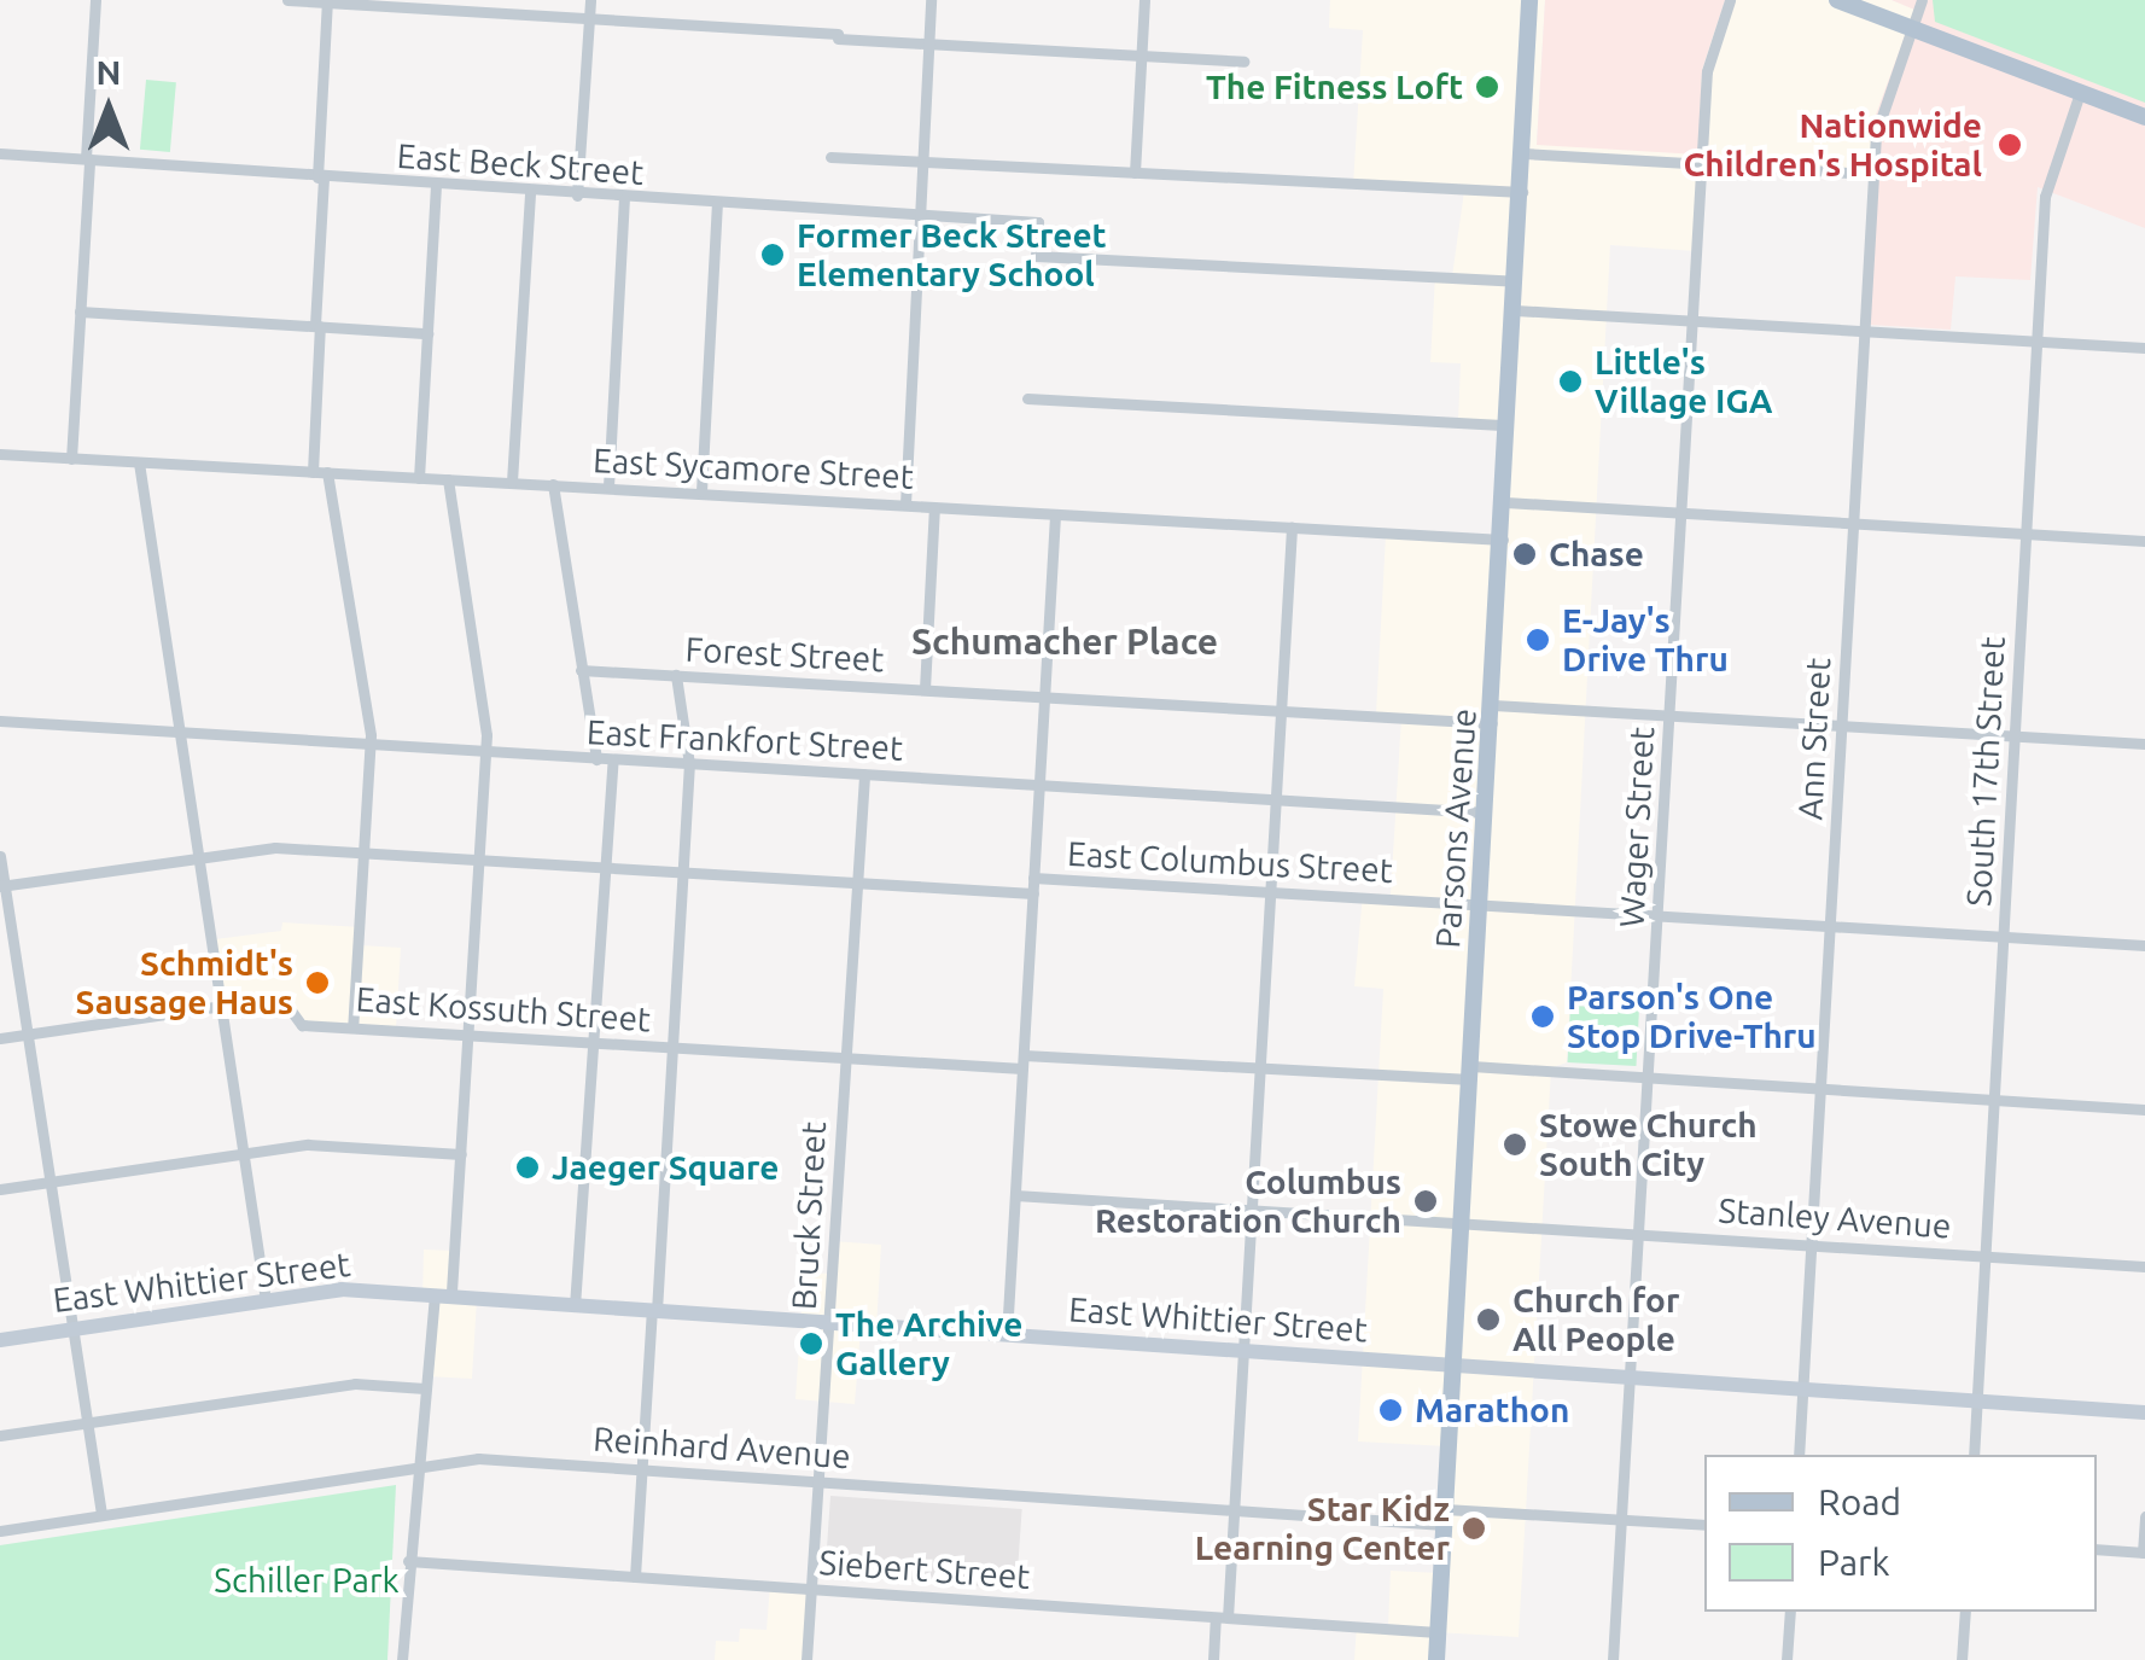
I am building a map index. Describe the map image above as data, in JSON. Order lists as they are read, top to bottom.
{
  "streets": {
    "main road": ["Parsons Avenue"],
    "street": [
      "East Beck Street",
      "East Sycamore Street",
      "Forest Street",
      "Ann Street",
      "East Frankfort Street",
      "South 17th Street",
      "Wager Street",
      "East Columbus Street",
      "East Kossuth Street",
      "Bruck Street",
      "Stanley Avenue",
      "East Whittier Street",
      "Reinhard Avenue",
      "Siebert Street"
    ]
  },
  "crossings": [
    ["East Beck Street", "Parsons Avenue"],
    ["East Sycamore Street", "Parsons Avenue"],
    ["Forest Street", "Ann Street"],
    ["Forest Street", "South 17th Street"],
    ["Forest Street", "Wager Street"],
    ["Forest Street", "Parsons Avenue"],
    ["Ann Street", "East Columbus Street"],
    ["Ann Street", "East Kossuth Street"],
    ["Ann Street", "Stanley Avenue"],
    ["Ann Street", "East Whittier Street"],
    ["East Frankfort Street", "Parsons Avenue"],
    ["East Frankfort Street", "Bruck Street"],
    ["South 17th Street", "East Columbus Street"],
    ["South 17th Street", "East Kossuth Street"],
    ["South 17th Street", "Stanley Avenue"],
    ["South 17th Street", "East Whittier Street"],
    ["Wager Street", "East Columbus Street"],
    ["Wager Street", "East Kossuth Street"],
    ["Wager Street", "Stanley Avenue"],
    ["Wager Street", "East Whittier Street"],
    ["Wager Street", "Reinhard Avenue"],
    ["Parsons Avenue", "East Columbus Street"],
    ["Parsons Avenue", "East Kossuth Street"],
    ["Parsons Avenue", "Stanley Avenue"],
    ["Parsons Avenue", "East Whittier Street"],
    ["Parsons Avenue", "Reinhard Avenue"],
    ["Parsons Avenue", "Siebert Street"],
    ["East Columbus Street", "Bruck Street"],
    ["East Kossuth Street", "Bruck Street"],
    ["Bruck Street", "East Whittier Street"],
    ["Bruck Street", "Reinhard Avenue"],
    ["Bruck Street", "Siebert Street"]
  ],
  "districts": ["Schumacher Place"],
  "parks": ["Schiller Park"],
  "places": [
    "The Fitness Loft",
    "Nationwide Children's Hospital",
    "Former Beck Street Elementary School",
    "Little's Village IGA",
    "Chase",
    "E-Jay's Drive Thru",
    "Schmidt's Sausage Haus",
    "Parson's One Stop Drive-Thru",
    "Stowe Church South City",
    "Jaeger Square",
    "Columbus Restoration Church",
    "Church for All People",
    "The Archive Gallery",
    "Marathon",
    "Star Kidz Learning Center"
  ],
  "legend": ["Road", "Park"],
  "north": "top"
}
